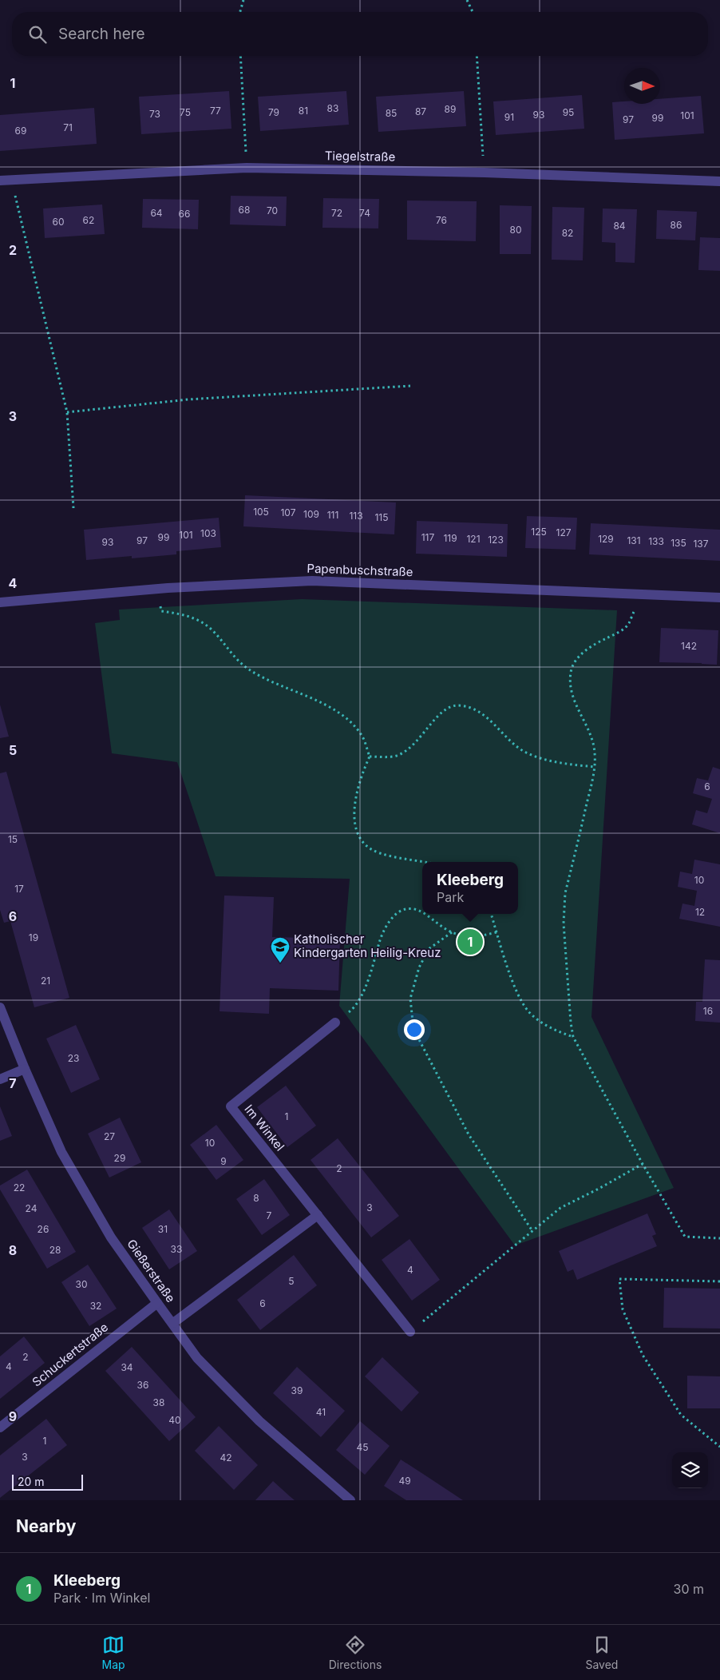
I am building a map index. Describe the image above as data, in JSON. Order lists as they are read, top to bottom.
{
  "streets": {
    "street": [
      "Tiegelstraße",
      "Papenbuschstraße",
      "Im Winkel",
      "Gießerstraße",
      "Schuckertstraße"
    ]
  },
  "crossings": [
    ["Gießerstraße", "Schuckertstraße"]
  ],
  "places": {
    "school or university": ["Katholischer Kindergarten Heilig-Kreuz"]
  },
  "house_numbers": [
    "83",
    "89",
    "77",
    "81",
    "87",
    "75",
    "79",
    "95",
    "85",
    "73",
    "93",
    "101",
    "91",
    "99",
    "97",
    "71",
    "69",
    "68",
    "70",
    "64",
    "72",
    "74",
    "66",
    "62",
    "76",
    "60",
    "86",
    "84",
    "80",
    "82",
    "105",
    "107",
    "109",
    "111",
    "113",
    "115",
    "125",
    "127",
    "103",
    "101",
    "99",
    "117",
    "119",
    "121",
    "129",
    "123",
    "97",
    "131",
    "133",
    "93",
    "135",
    "137",
    "142",
    "6",
    "15",
    "10",
    "17",
    "12",
    "19",
    "21",
    "16",
    "23",
    "1",
    "27",
    "10",
    "29",
    "9",
    "2",
    "22",
    "8",
    "3",
    "24",
    "7",
    "26",
    "31",
    "33",
    "28",
    "4",
    "5",
    "30",
    "6",
    "32",
    "2",
    "4",
    "34",
    "36",
    "39",
    "38",
    "41",
    "40",
    "1",
    "45",
    "3",
    "42",
    "49"
  ],
  "scale_bar": "20 m",
  "north": "right",
  "page": {
    "search": "Search here",
    "popup": ["Kleeberg", "Park"],
    "pins": "1",
    "scale": "20 m",
    "heading": "Nearby",
    "list": [
      {
        "mark": "1",
        "name": "Kleeberg",
        "note": "Park · Im Winkel",
        "value": "30 m"
      }
    ],
    "nav": ["Map", "Directions", "Saved"]
  },
  "grid": {
    "rows": [
      "1",
      "2",
      "3",
      "4",
      "5",
      "6",
      "7",
      "8",
      "9"
    ]
  }
}
